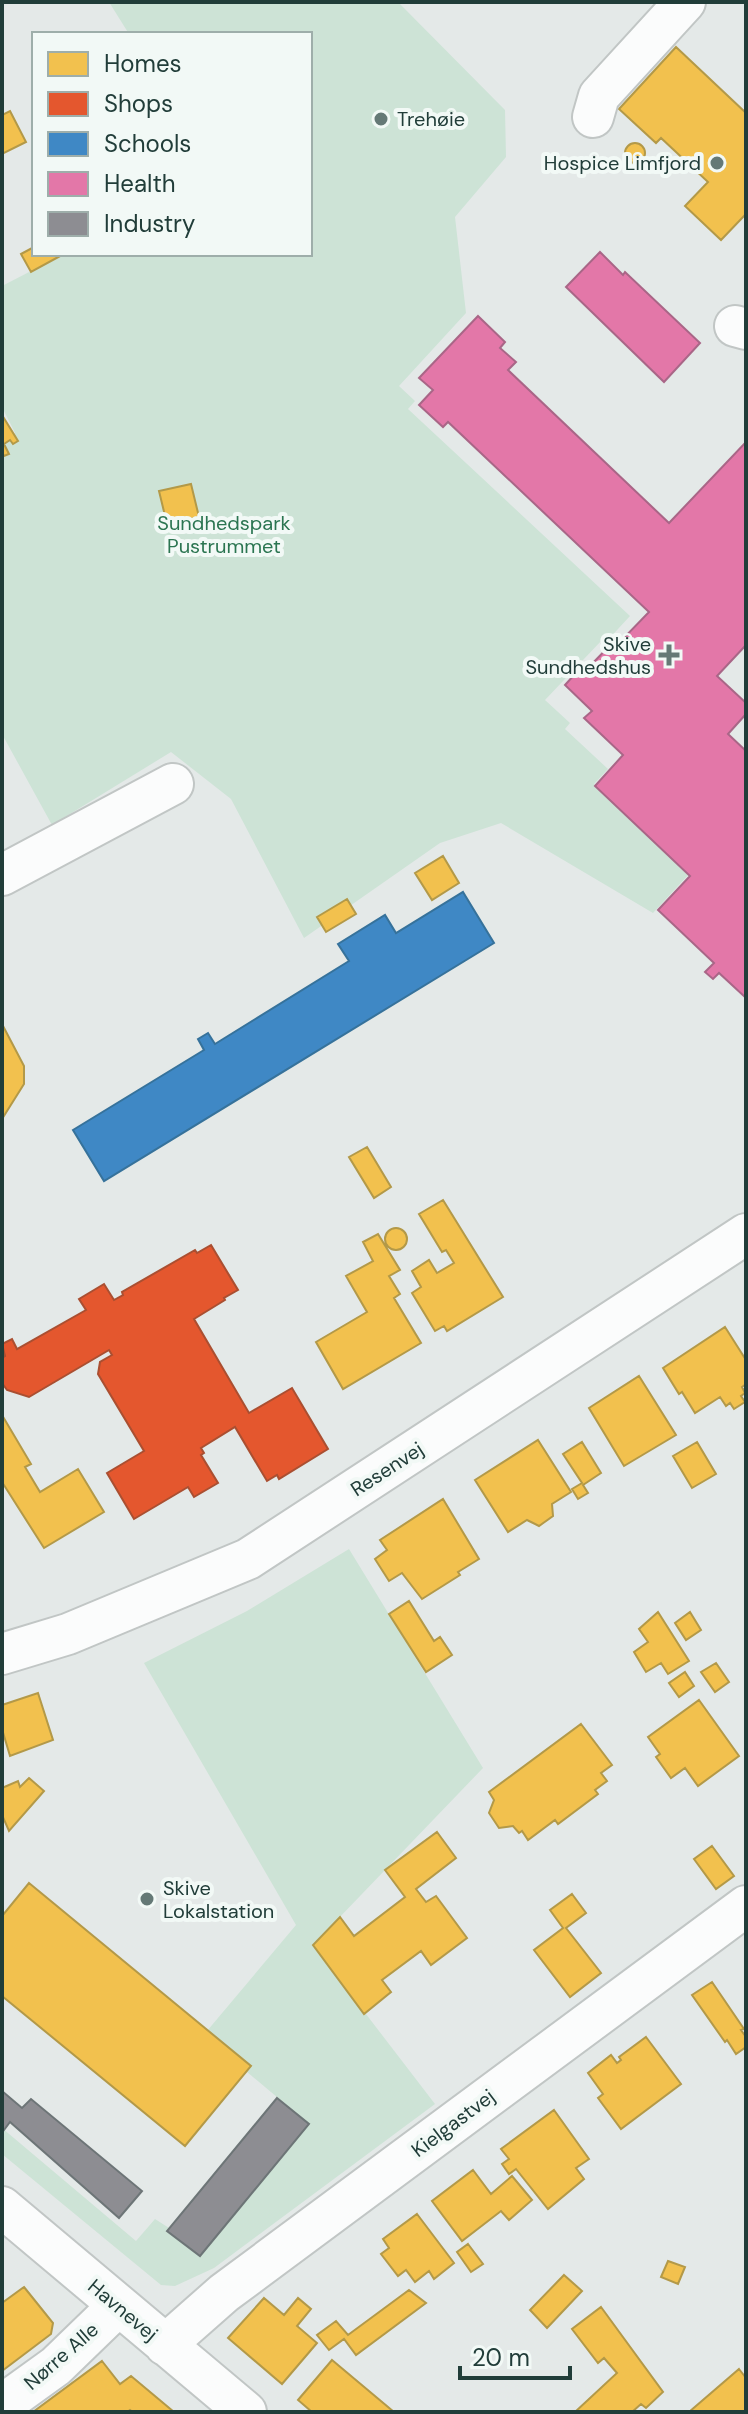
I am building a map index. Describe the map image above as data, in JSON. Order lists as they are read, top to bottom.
{
  "streets": {
    "street": [
      "Resenvej",
      "Kielgastvej",
      "Havnevej",
      "Nørre Alle"
    ]
  },
  "crossings": [
    ["Kielgastvej", "Havnevej"],
    ["Havnevej", "Nørre Alle"]
  ],
  "parks": ["Sundhedspark Pustrummet"],
  "places": {
    "other": ["Trehøie", "Hospice Limfjord", "Skive Lokalstation"],
    "health": ["Skive Sundhedshus"]
  },
  "legend": [
    "Homes",
    "Shops",
    "Schools",
    "Health",
    "Industry"
  ],
  "scale_bar": "20 m"
}
